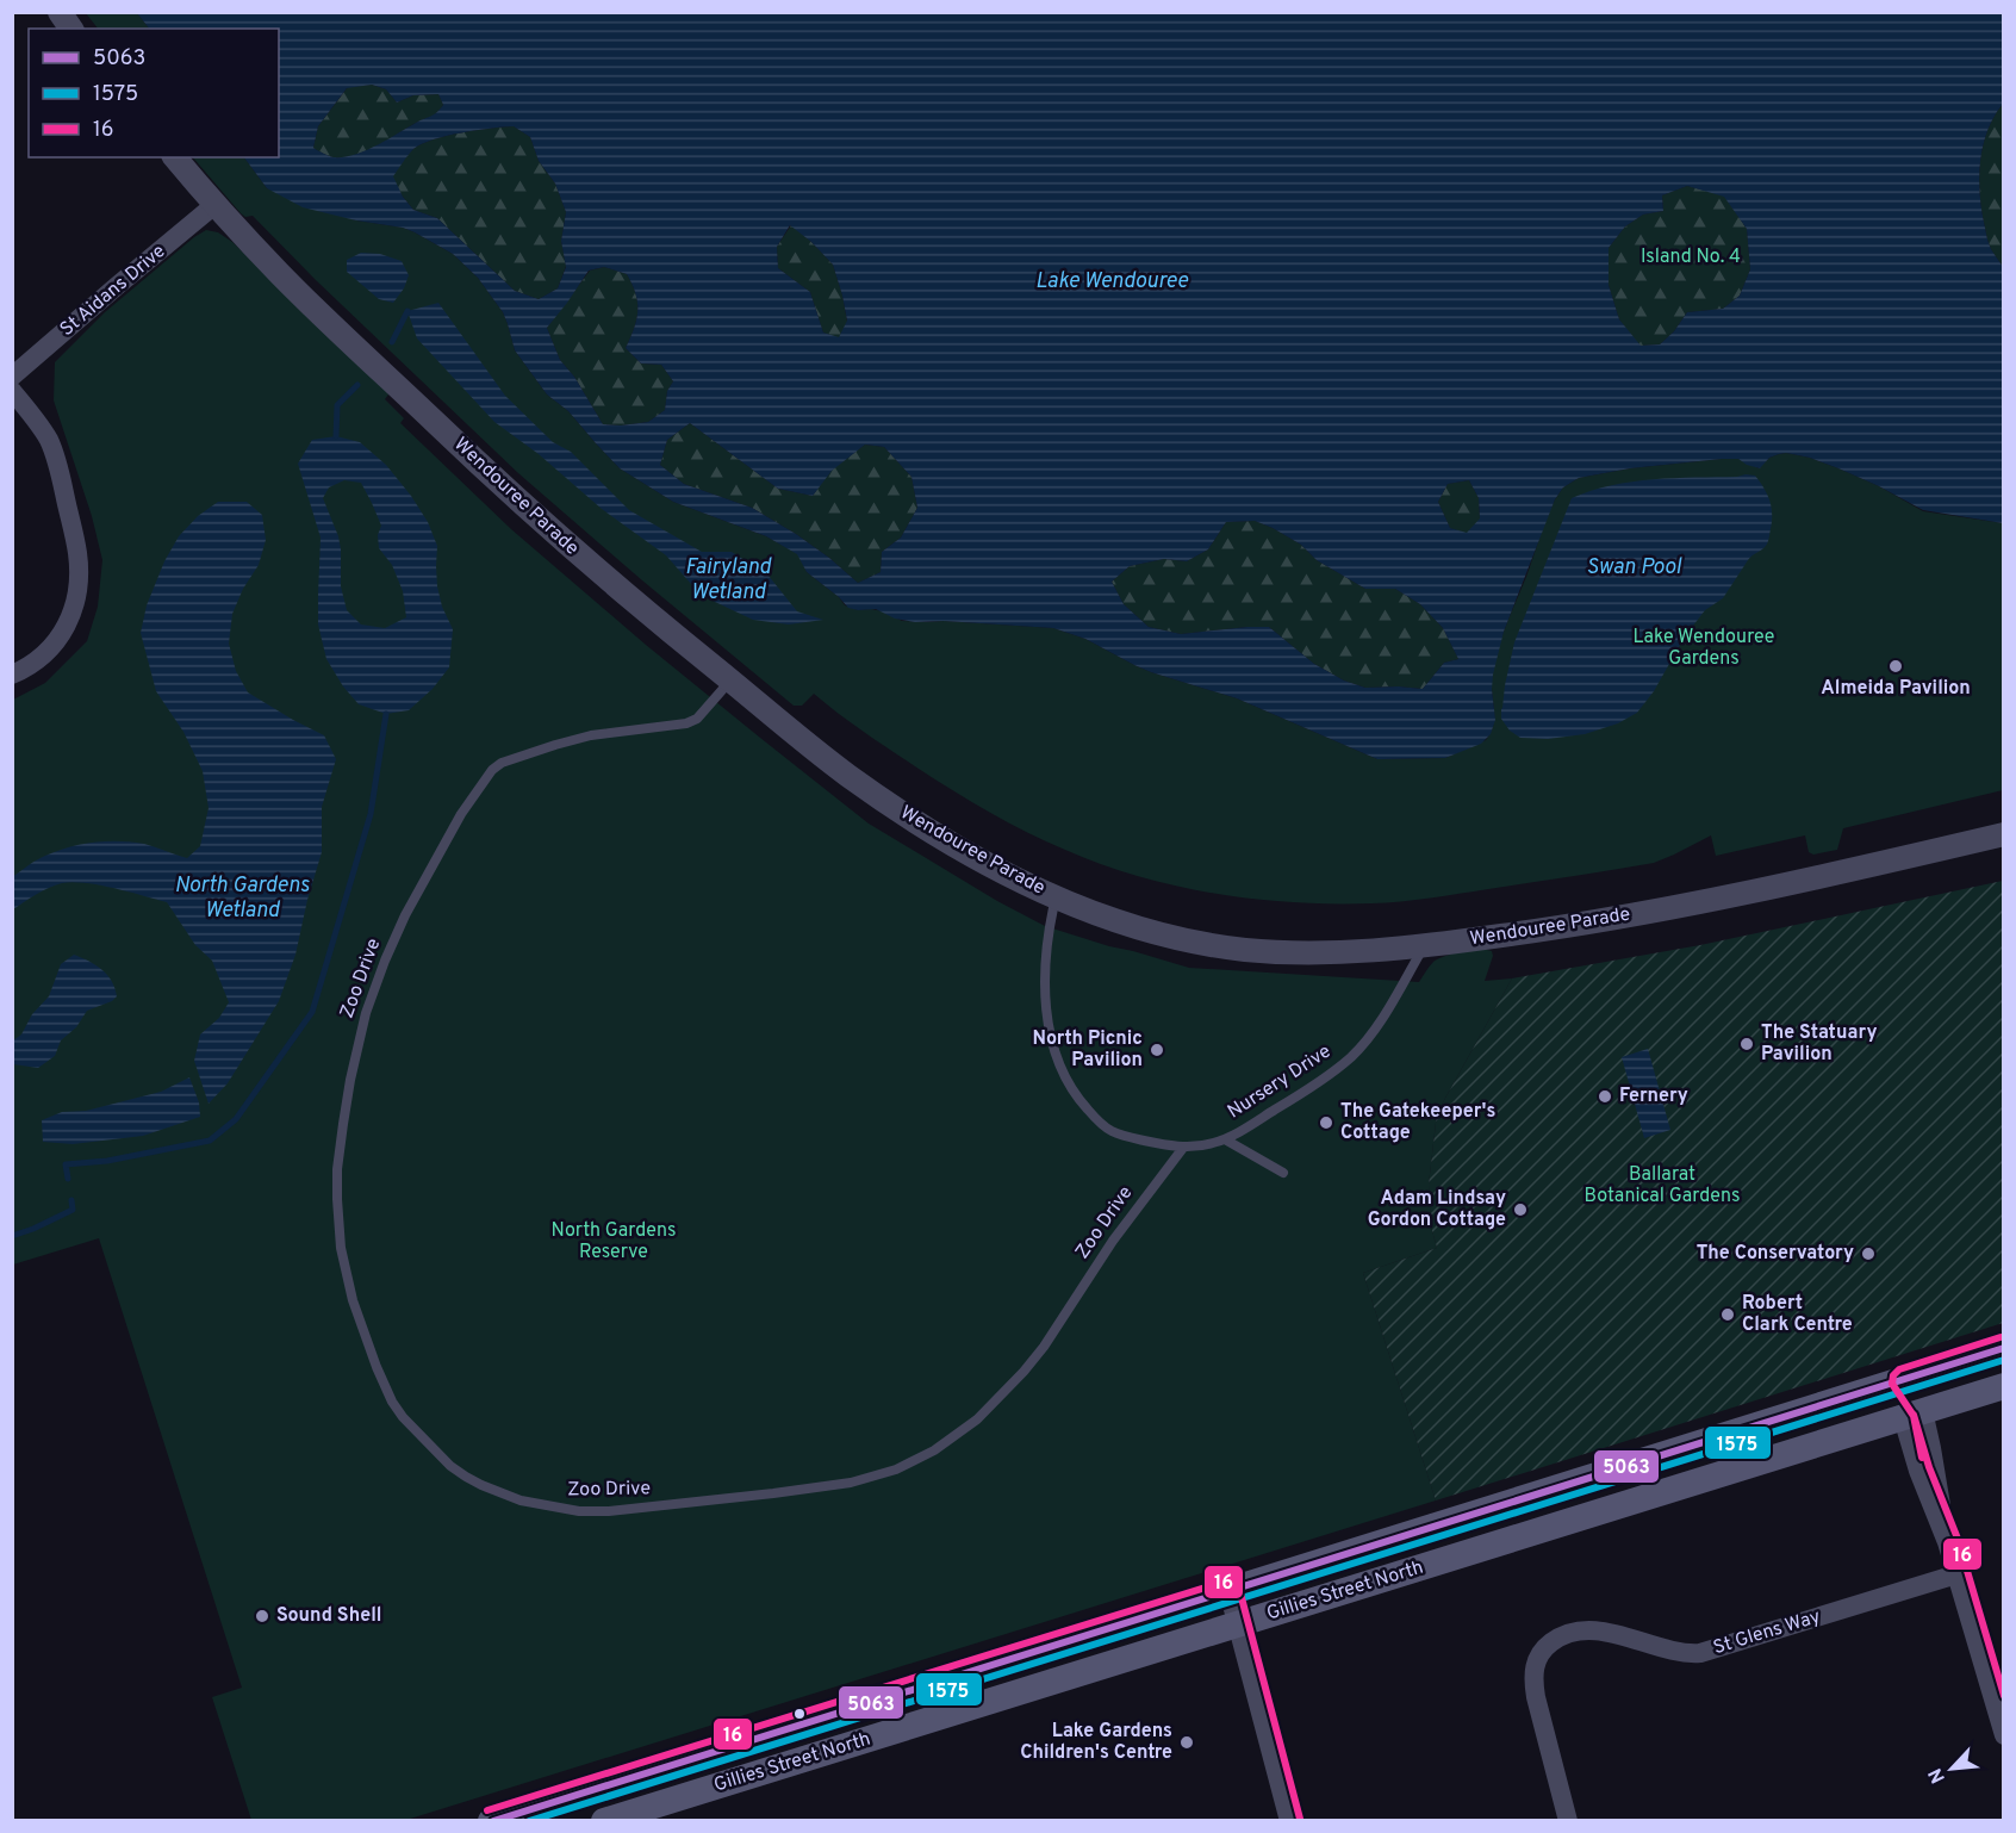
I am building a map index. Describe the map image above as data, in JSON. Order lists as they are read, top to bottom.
{
  "streets": {
    "main road": ["Gillies Street North"],
    "street": ["St Aidans Drive", "Wendouree Parade", "St Glens Way"],
    "lane": ["Zoo Drive", "Nursery Drive"]
  },
  "crossings": [
    ["St Aidans Drive", "Wendouree Parade"],
    ["Wendouree Parade", "Zoo Drive"],
    ["Wendouree Parade", "Nursery Drive"],
    ["Zoo Drive", "Nursery Drive"]
  ],
  "water": [
    "Lake Wendouree",
    "Fairyland Wetland",
    "Swan Pool",
    "North Gardens Wetland"
  ],
  "parks": [
    "Island No. 4",
    "Lake Wendouree Gardens",
    "Ballarat Botanical Gardens",
    "North Gardens Reserve"
  ],
  "places": [
    "Almeida Pavilion",
    "The Statuary Pavilion",
    "North Picnic Pavilion",
    "Fernery",
    "The Gatekeeper's Cottage",
    "Adam Lindsay Gordon Cottage",
    "The Conservatory",
    "Robert Clark Centre",
    "Sound Shell",
    "Lake Gardens Children's Centre"
  ],
  "lines": ["transit line 16", "transit line 5063", "transit line 1575"],
  "legend": ["5063", "1575", "16"],
  "north": "bottom left"
}
